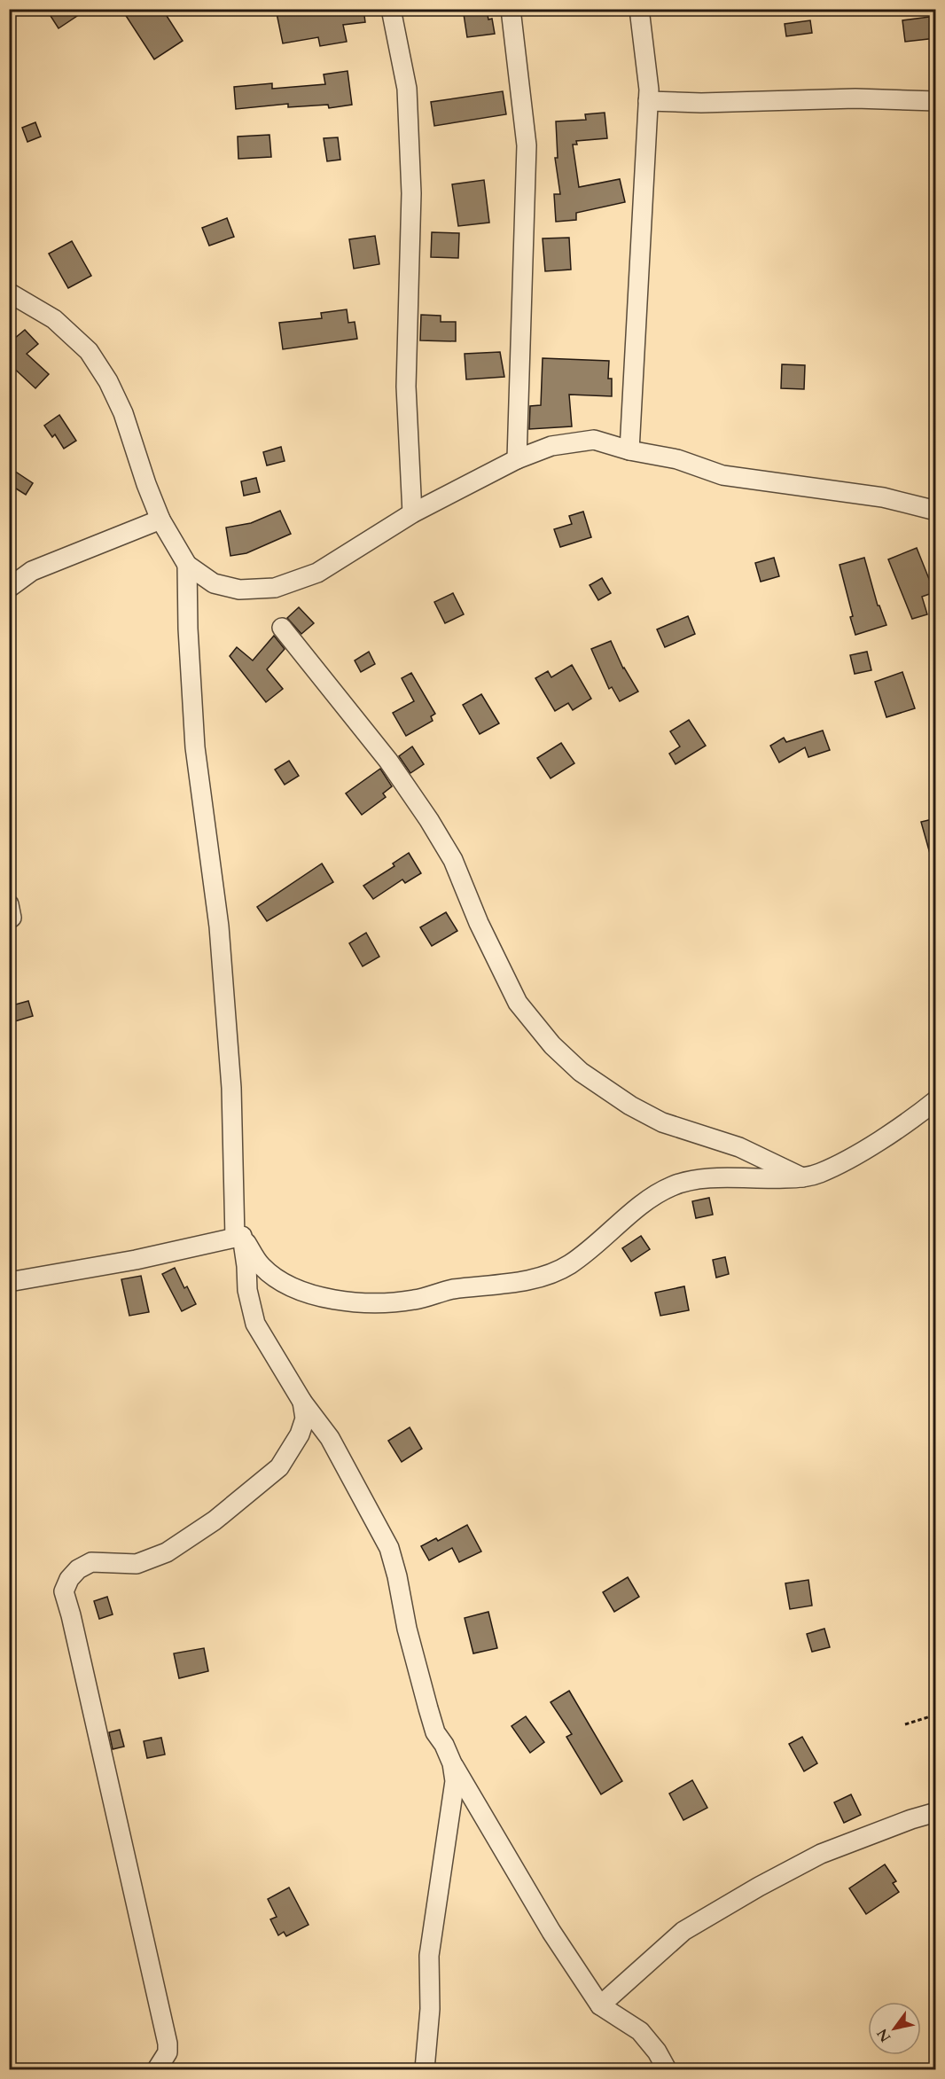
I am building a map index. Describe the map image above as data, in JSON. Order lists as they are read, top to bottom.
{
  "north": "bottom left"
}
